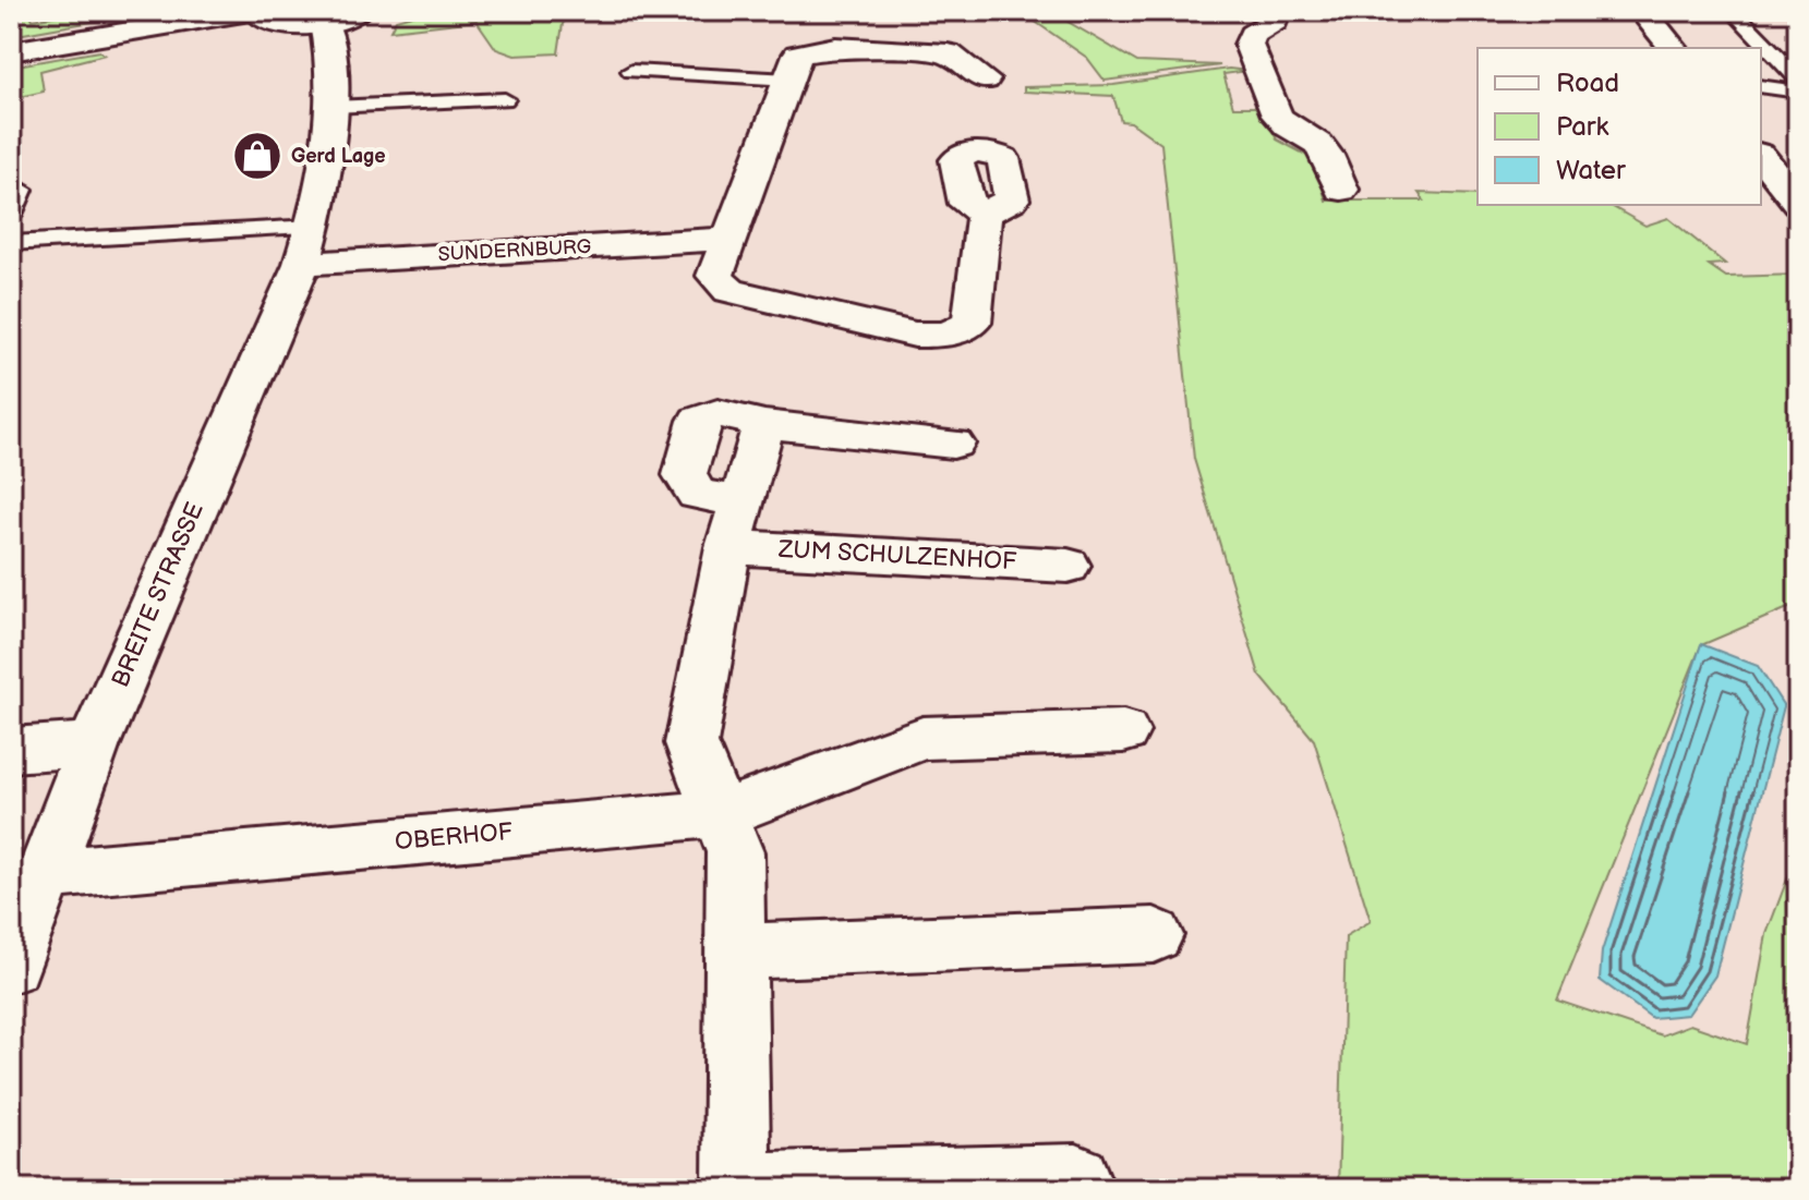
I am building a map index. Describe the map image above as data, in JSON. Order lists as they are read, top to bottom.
{
  "streets": {
    "street": [
      "SUNDERNBURG",
      "ZUM SCHULZENHOF",
      "BREITE STRASSE",
      "OBERHOF"
    ]
  },
  "crossings": [
    ["SUNDERNBURG", "BREITE STRASSE"],
    ["BREITE STRASSE", "OBERHOF"]
  ],
  "places": {
    "shop": ["Gerd Lage"]
  },
  "legend": ["Road", "Park", "Water"]
}
